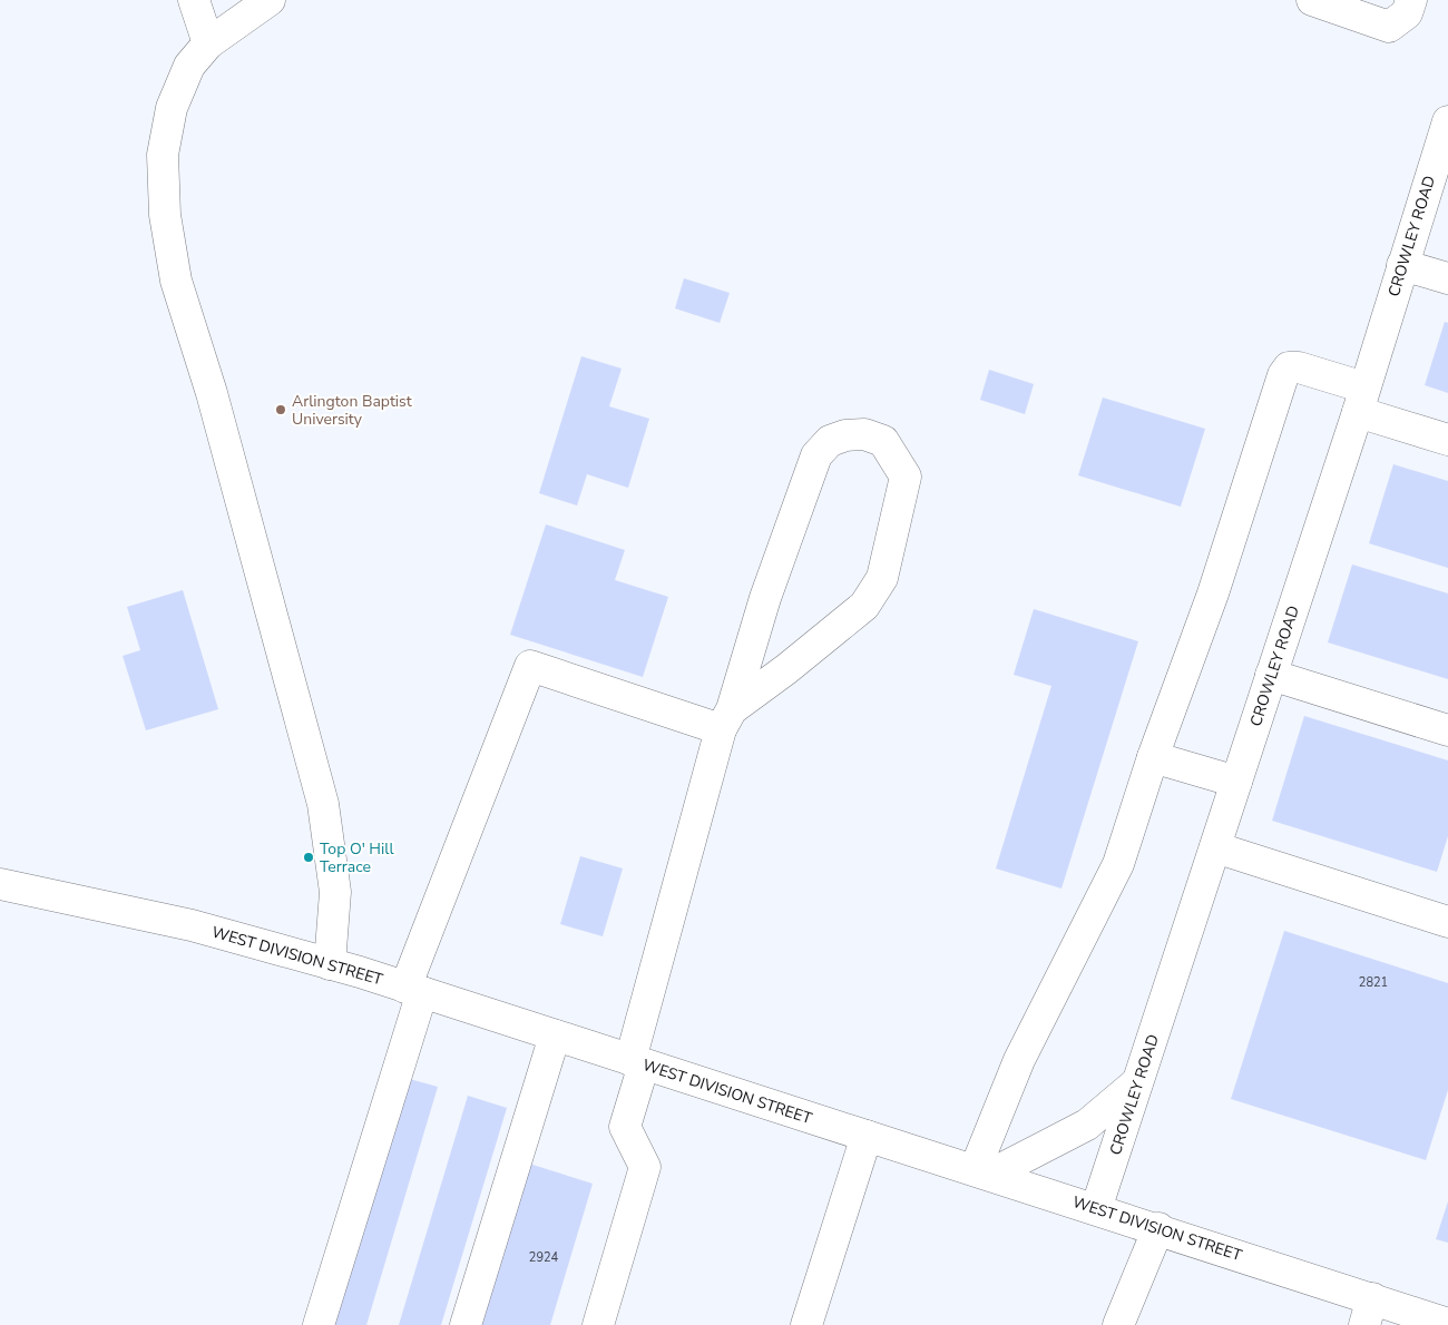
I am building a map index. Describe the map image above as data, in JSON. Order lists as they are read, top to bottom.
{
  "streets": {
    "main road": ["CROWLEY ROAD", "WEST DIVISION STREET"]
  },
  "crossings": [
    ["CROWLEY ROAD", "WEST DIVISION STREET"]
  ],
  "places": ["Arlington Baptist University", "Top O' Hill Terrace"],
  "house_numbers": ["2821", "2924"]
}
